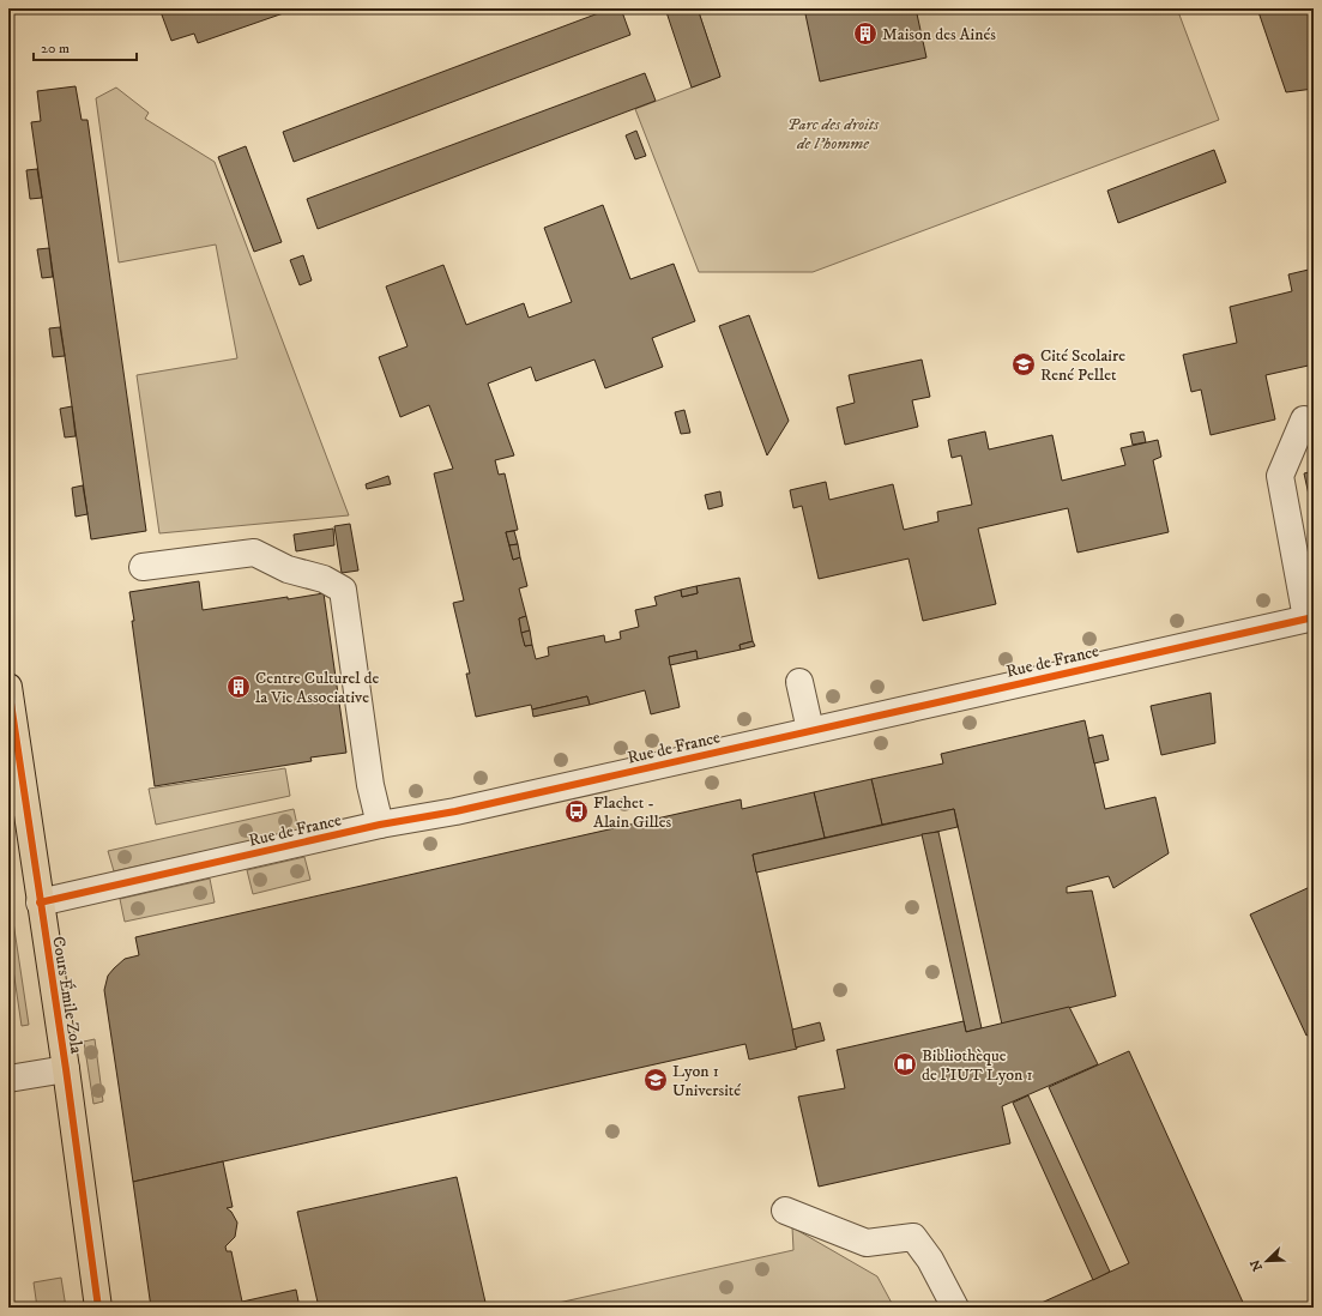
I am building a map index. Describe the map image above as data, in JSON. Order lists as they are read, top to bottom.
{
  "streets": {
    "main road": ["Cours Émile Zola"],
    "street": ["Rue de France"]
  },
  "crossings": [
    ["Rue de France", "Cours Émile Zola"]
  ],
  "parks": ["Parc des droits de l'homme"],
  "places": {
    "building": ["Maison des Ainés", "Centre Culturel de la Vie Associative"],
    "school or university": ["Cité Scolaire René Pellet", "Lyon 1 Université"],
    "bus stop": ["Flachet - Alain Gilles"],
    "library": ["Bibliothèque de l'IUT Lyon 1"]
  },
  "scale_bar": "20 m",
  "north": "bottom left"
}
